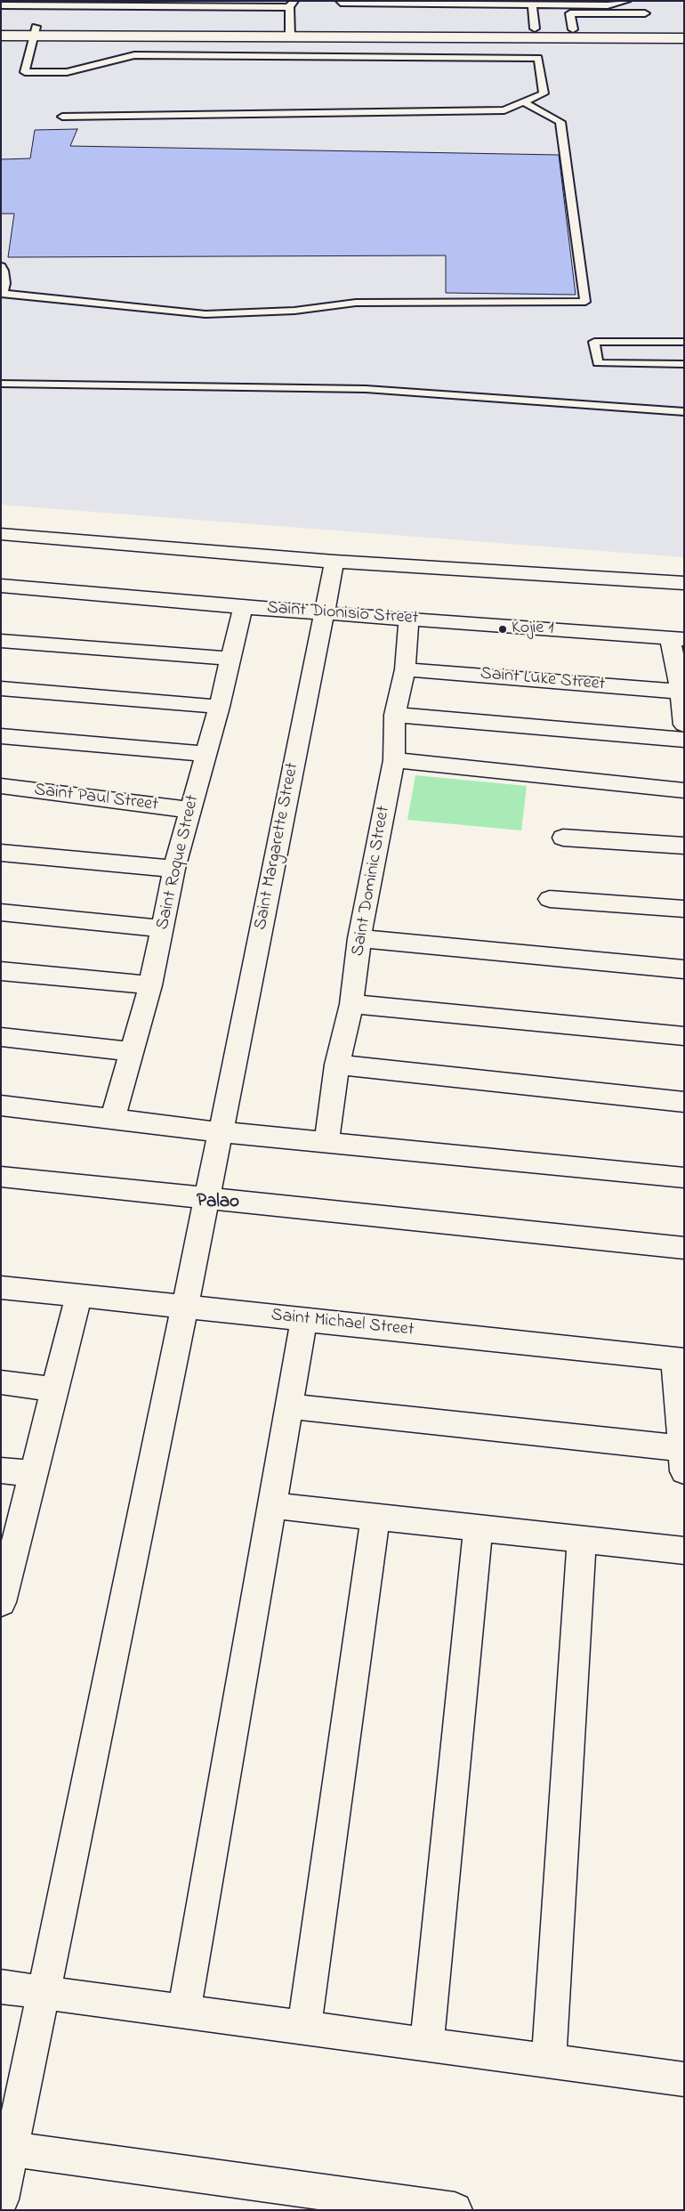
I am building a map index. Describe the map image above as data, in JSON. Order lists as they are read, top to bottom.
{
  "streets": {
    "street": [
      "Saint Dionisio Street",
      "Saint Luke Street",
      "Saint Paul Street",
      "Saint Margarette Street",
      "Saint Roque Street",
      "Saint Dominic Street",
      "Saint Michael Street"
    ]
  },
  "crossings": [
    ["Saint Dionisio Street", "Saint Margarette Street"],
    ["Saint Dionisio Street", "Saint Roque Street"],
    ["Saint Dionisio Street", "Saint Dominic Street"],
    ["Saint Luke Street", "Saint Dominic Street"],
    ["Saint Paul Street", "Saint Roque Street"],
    ["Saint Margarette Street", "Saint Michael Street"]
  ],
  "districts": ["Palao"],
  "places": ["Kojie 1"]
}
